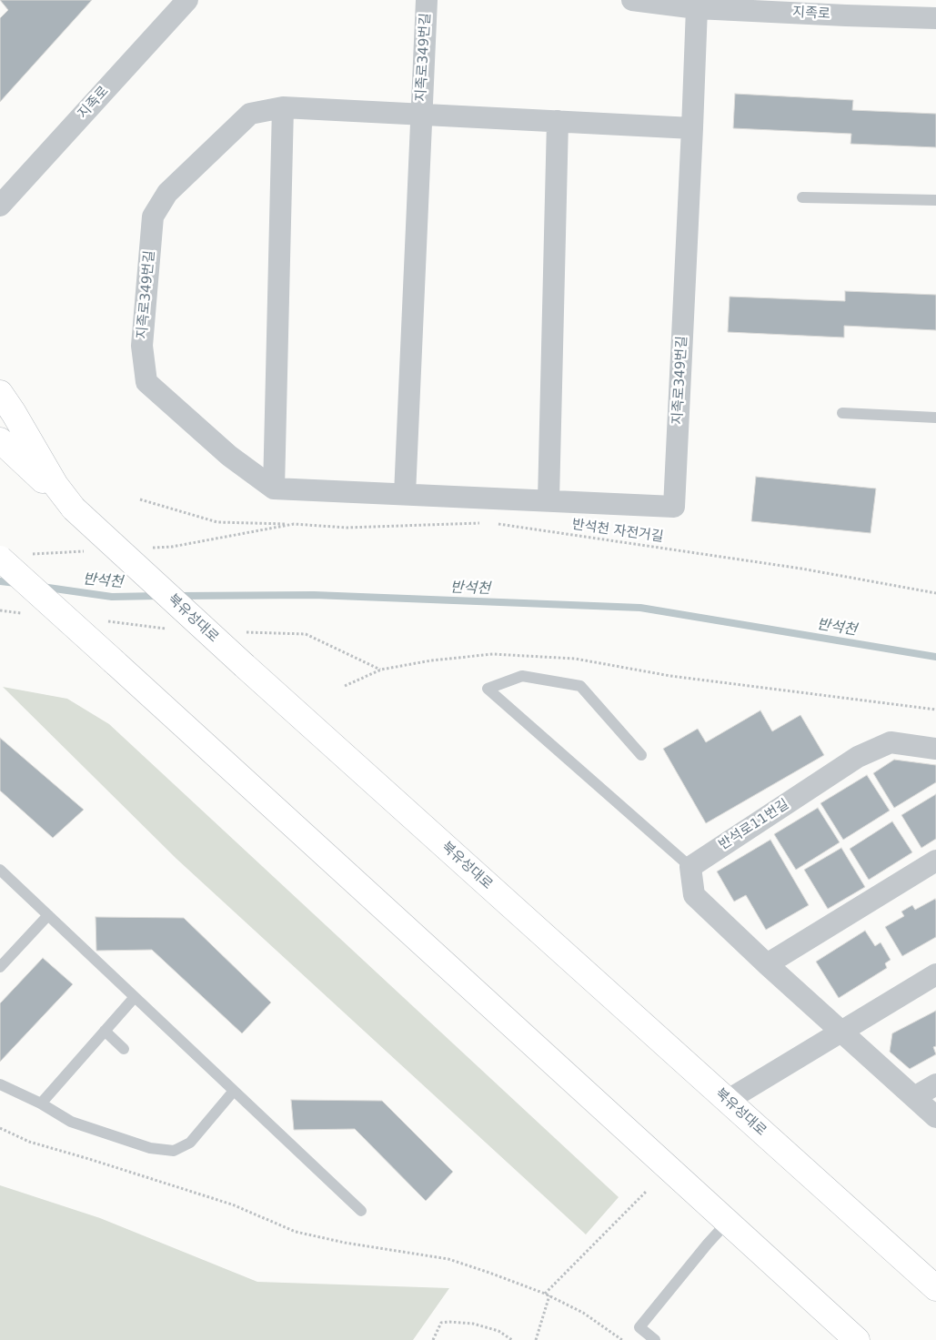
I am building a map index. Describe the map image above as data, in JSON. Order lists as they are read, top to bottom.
{
  "streets": {
    "main road": ["북유성대로"],
    "street": ["지족로", "지족로349번길", "반석로11번길"],
    "path": ["반석천 자전거길"]
  },
  "crossings": [
    ["지족로", "지족로349번길"]
  ],
  "water": ["반석천"]
}
